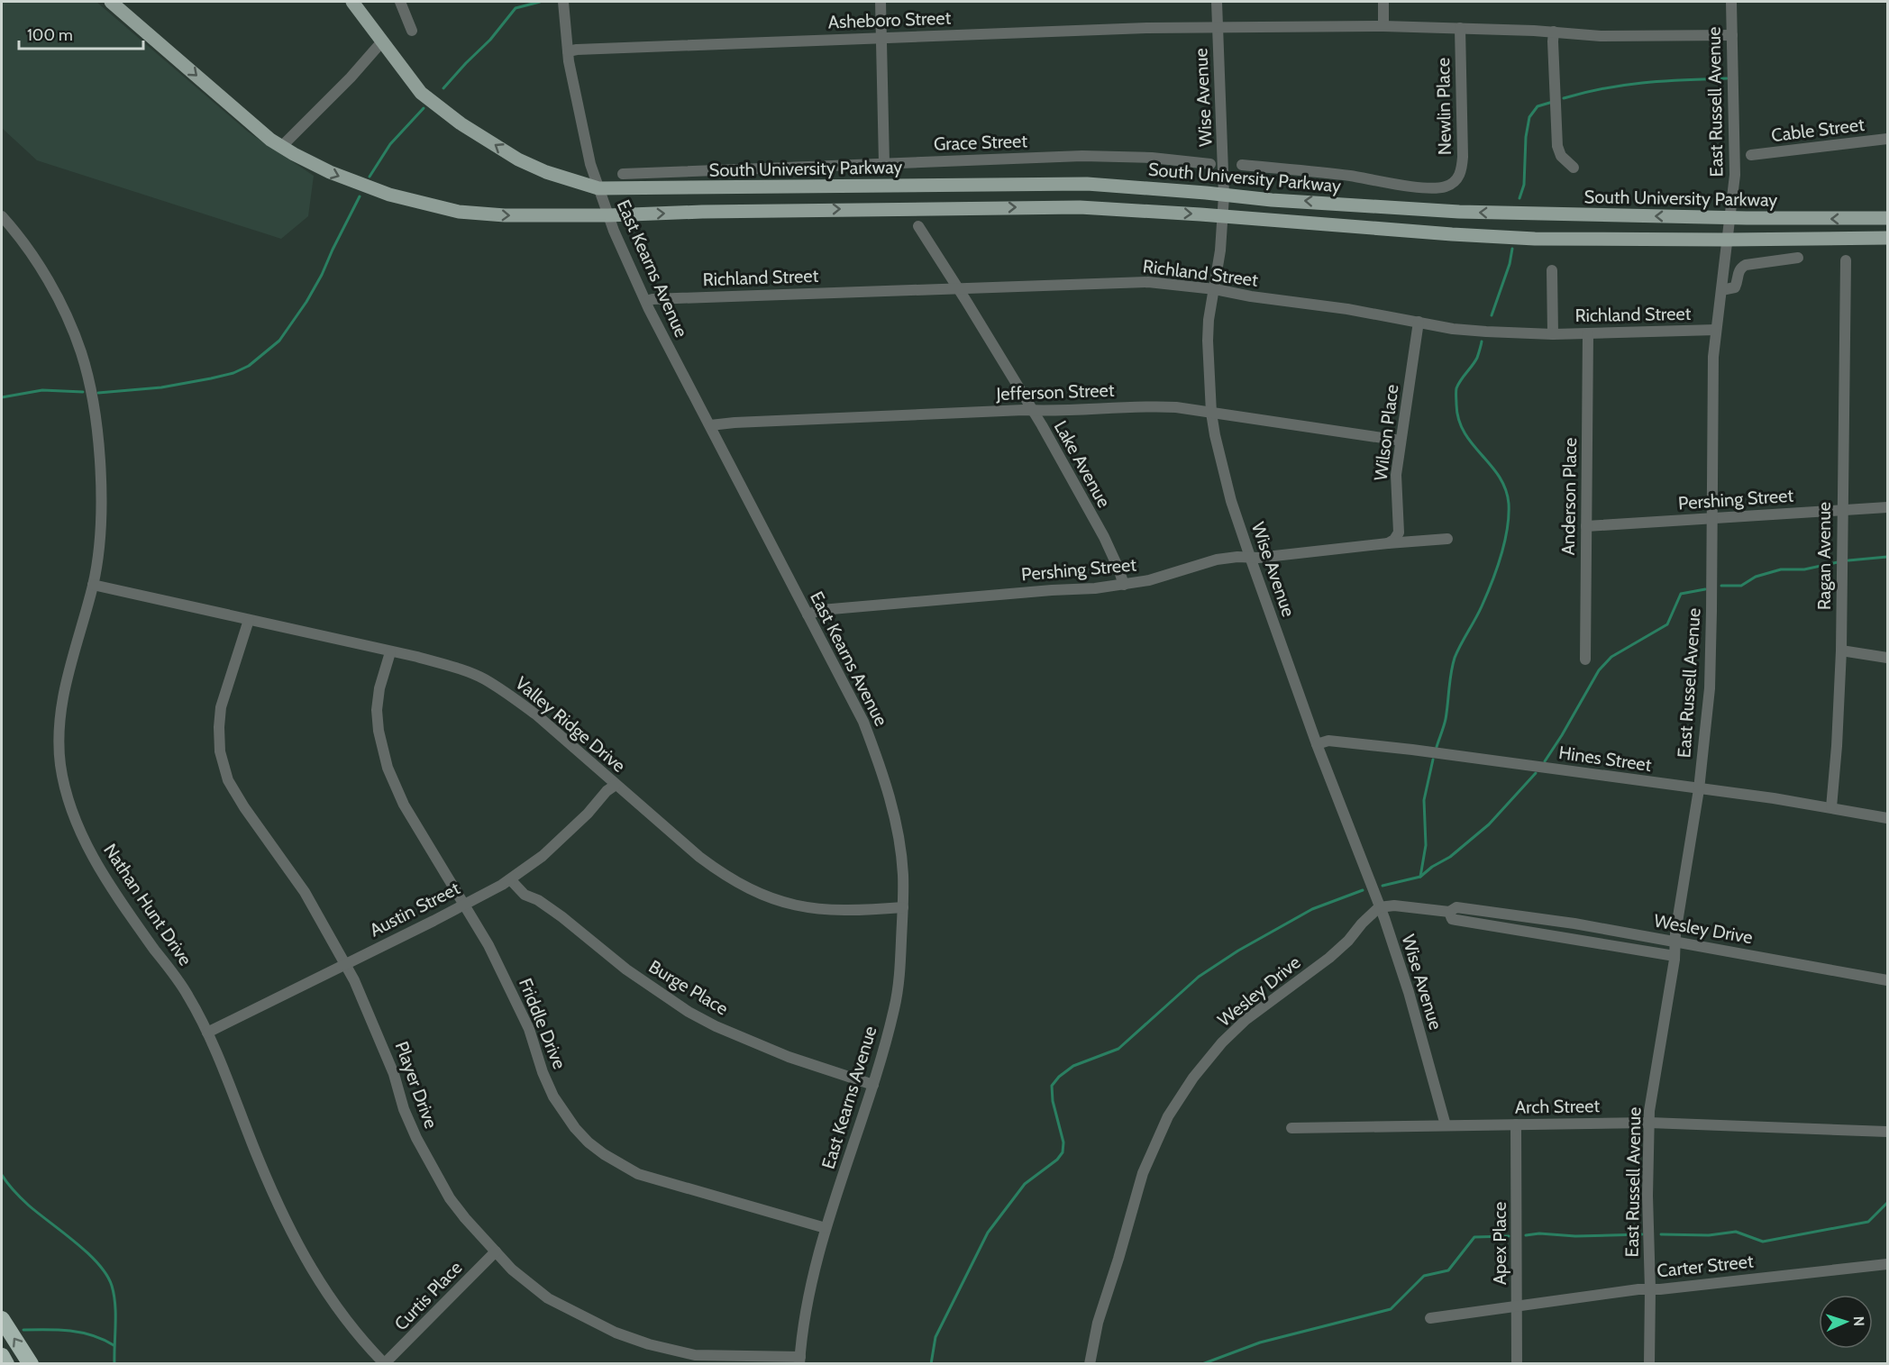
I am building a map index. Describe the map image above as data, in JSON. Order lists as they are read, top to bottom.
{
  "streets": {
    "main road": ["South University Parkway"],
    "street": [
      "Asheboro Street",
      "Wise Avenue",
      "East Russell Avenue",
      "Newlin Place",
      "Cable Street",
      "Grace Street",
      "East Kearns Avenue",
      "Richland Street",
      "Jefferson Street",
      "Wilson Place",
      "Lake Avenue",
      "Anderson Place",
      "Pershing Street",
      "Ragan Avenue",
      "Valley Ridge Drive",
      "Hines Street",
      "Nathan Hunt Drive",
      "Austin Street",
      "Wesley Drive",
      "Burge Place",
      "Friddle Drive",
      "Player Drive",
      "Arch Street",
      "Apex Place",
      "Carter Street",
      "Curtis Place"
    ]
  },
  "crossings": [
    ["Asheboro Street", "Wise Avenue"],
    ["Asheboro Street", "East Russell Avenue"],
    ["Asheboro Street", "Newlin Place"],
    ["Asheboro Street", "East Kearns Avenue"],
    ["Wise Avenue", "South University Parkway"],
    ["Wise Avenue", "Richland Street"],
    ["Wise Avenue", "Jefferson Street"],
    ["Wise Avenue", "Pershing Street"],
    ["Wise Avenue", "Hines Street"],
    ["Wise Avenue", "Wesley Drive"],
    ["Wise Avenue", "Arch Street"],
    ["East Russell Avenue", "South University Parkway"],
    ["East Russell Avenue", "Richland Street"],
    ["East Russell Avenue", "Pershing Street"],
    ["East Russell Avenue", "Hines Street"],
    ["East Russell Avenue", "Wesley Drive"],
    ["East Russell Avenue", "Arch Street"],
    ["East Russell Avenue", "Carter Street"],
    ["South University Parkway", "East Kearns Avenue"],
    ["East Kearns Avenue", "Richland Street"],
    ["East Kearns Avenue", "Jefferson Street"],
    ["East Kearns Avenue", "Pershing Street"],
    ["East Kearns Avenue", "Valley Ridge Drive"],
    ["East Kearns Avenue", "Burge Place"],
    ["East Kearns Avenue", "Friddle Drive"],
    ["East Kearns Avenue", "Player Drive"],
    ["Richland Street", "Wilson Place"],
    ["Richland Street", "Lake Avenue"],
    ["Richland Street", "Anderson Place"],
    ["Jefferson Street", "Wilson Place"],
    ["Jefferson Street", "Lake Avenue"],
    ["Wilson Place", "Pershing Street"],
    ["Lake Avenue", "Pershing Street"],
    ["Anderson Place", "Pershing Street"],
    ["Pershing Street", "Ragan Avenue"],
    ["Ragan Avenue", "Hines Street"],
    ["Valley Ridge Drive", "Nathan Hunt Drive"],
    ["Valley Ridge Drive", "Austin Street"],
    ["Valley Ridge Drive", "Friddle Drive"],
    ["Valley Ridge Drive", "Player Drive"],
    ["Nathan Hunt Drive", "Austin Street"],
    ["Nathan Hunt Drive", "Curtis Place"],
    ["Austin Street", "Burge Place"],
    ["Austin Street", "Friddle Drive"],
    ["Austin Street", "Player Drive"],
    ["Player Drive", "Curtis Place"],
    ["Arch Street", "Apex Place"],
    ["Apex Place", "Carter Street"]
  ],
  "scale_bar": "100 m",
  "north": "right"
}
